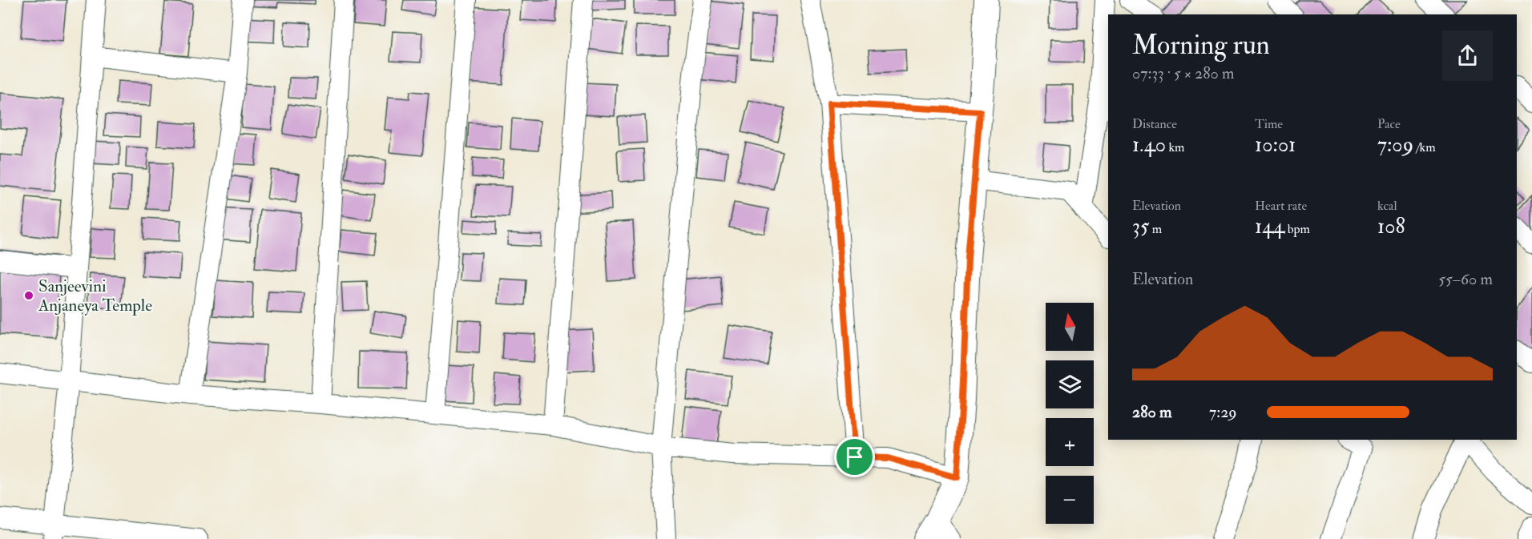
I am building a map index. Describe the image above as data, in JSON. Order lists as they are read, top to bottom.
{
  "places": ["Sanjeevini Anjaneya Temple"],
  "north": "top",
  "page": {
    "heading": ["Morning run", "07:33 · 5 × 280 m"],
    "stats": [
      ["Distance", "1.40 km"],
      ["Time", "10:01"],
      ["Pace", "7:09 /km"],
      ["Elevation", "35 m"],
      ["Heart rate", "144 bpm"],
      ["kcal", "108"]
    ],
    "chart": ["Elevation", "55–60 m"],
    "map_buttons": ["+", "−"],
    "list": [
      {
        "name": "280 m",
        "note": "7:29"
      }
    ]
  }
}
